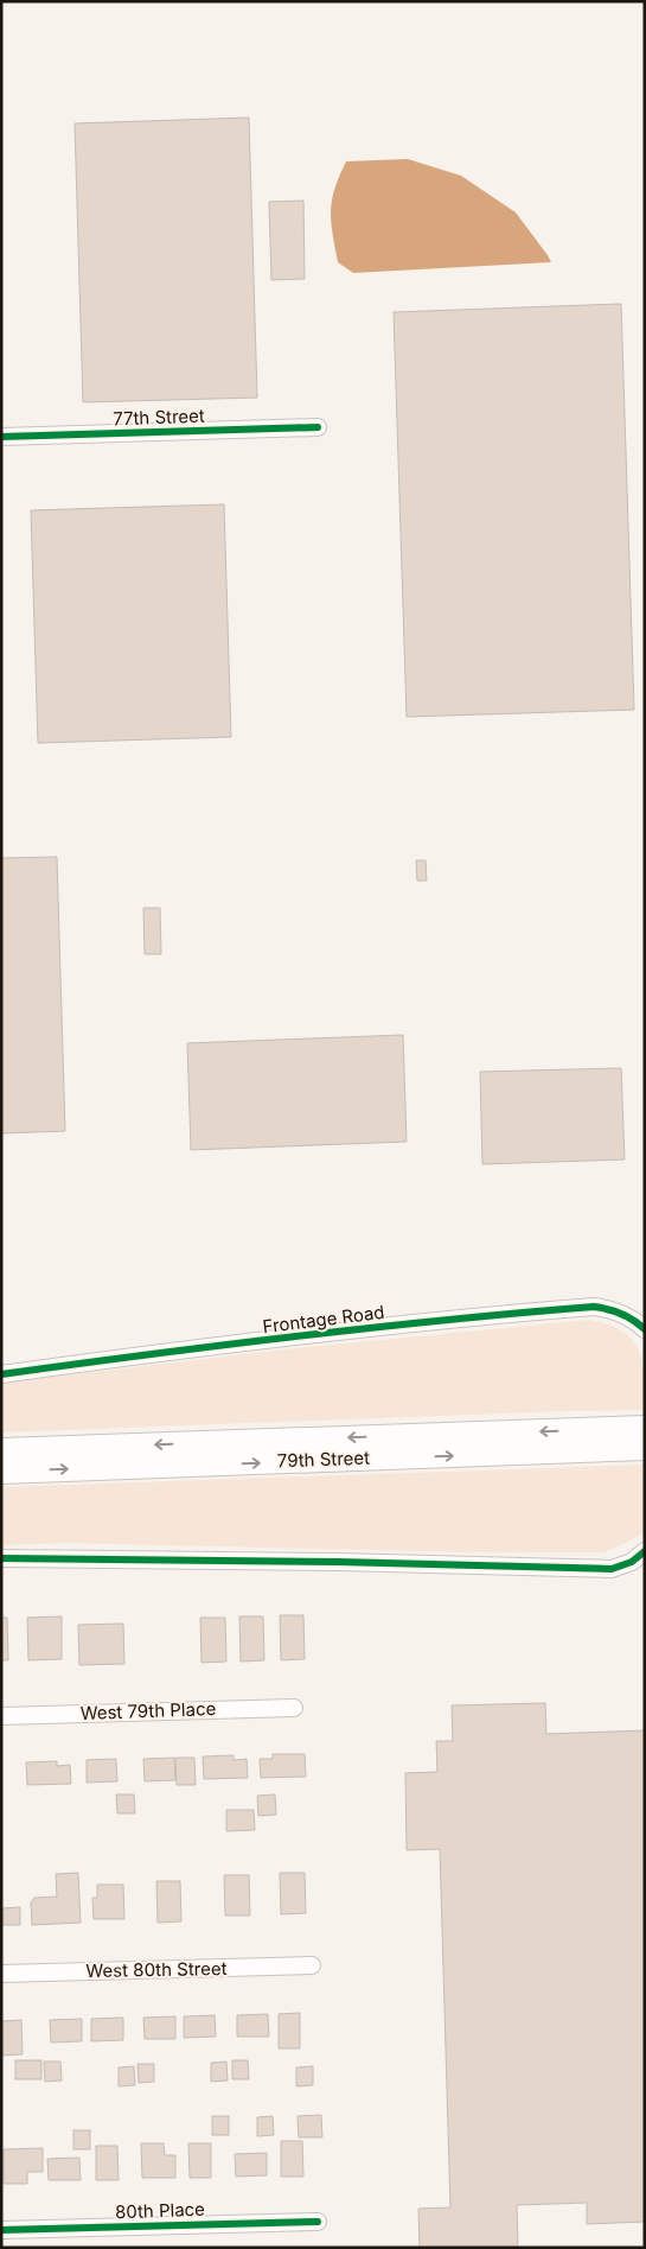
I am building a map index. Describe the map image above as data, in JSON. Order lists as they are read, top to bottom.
{
  "streets": {
    "main road": ["79th Street"],
    "street": [
      "77th Street",
      "Frontage Road",
      "West 79th Place",
      "West 80th Street",
      "80th Place"
    ]
  }
}
